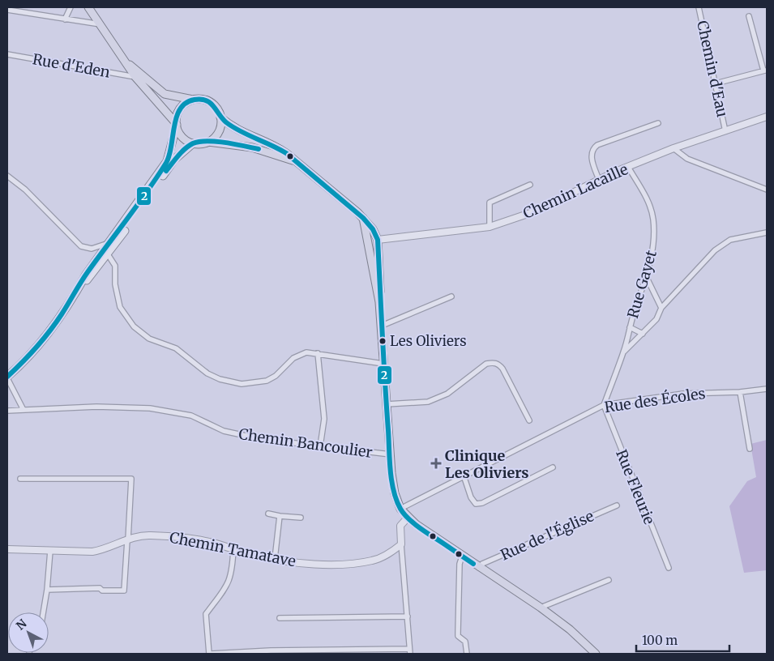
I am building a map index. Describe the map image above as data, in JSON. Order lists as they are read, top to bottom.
{
  "streets": {
    "street": [
      "Rue d'Eden",
      "Chemin d'Eau",
      "Chemin Lacaille",
      "Rue Gayet",
      "Rue des Écoles",
      "Chemin Bancoulier",
      "Rue Fleurie",
      "Rue de l'Église",
      "Chemin Tamatave"
    ]
  },
  "crossings": [
    ["Chemin d'Eau", "Chemin Lacaille"],
    ["Chemin Lacaille", "Rue Gayet"],
    ["Rue Gayet", "Rue des Écoles"],
    ["Rue Gayet", "Rue Fleurie"],
    ["Rue des Écoles", "Rue Fleurie"]
  ],
  "places": {
    "other": ["Les Oliviers"],
    "health": ["Clinique Les Oliviers"]
  },
  "lines": ["transit line 2"],
  "scale_bar": "100 m",
  "north": "top left"
}
